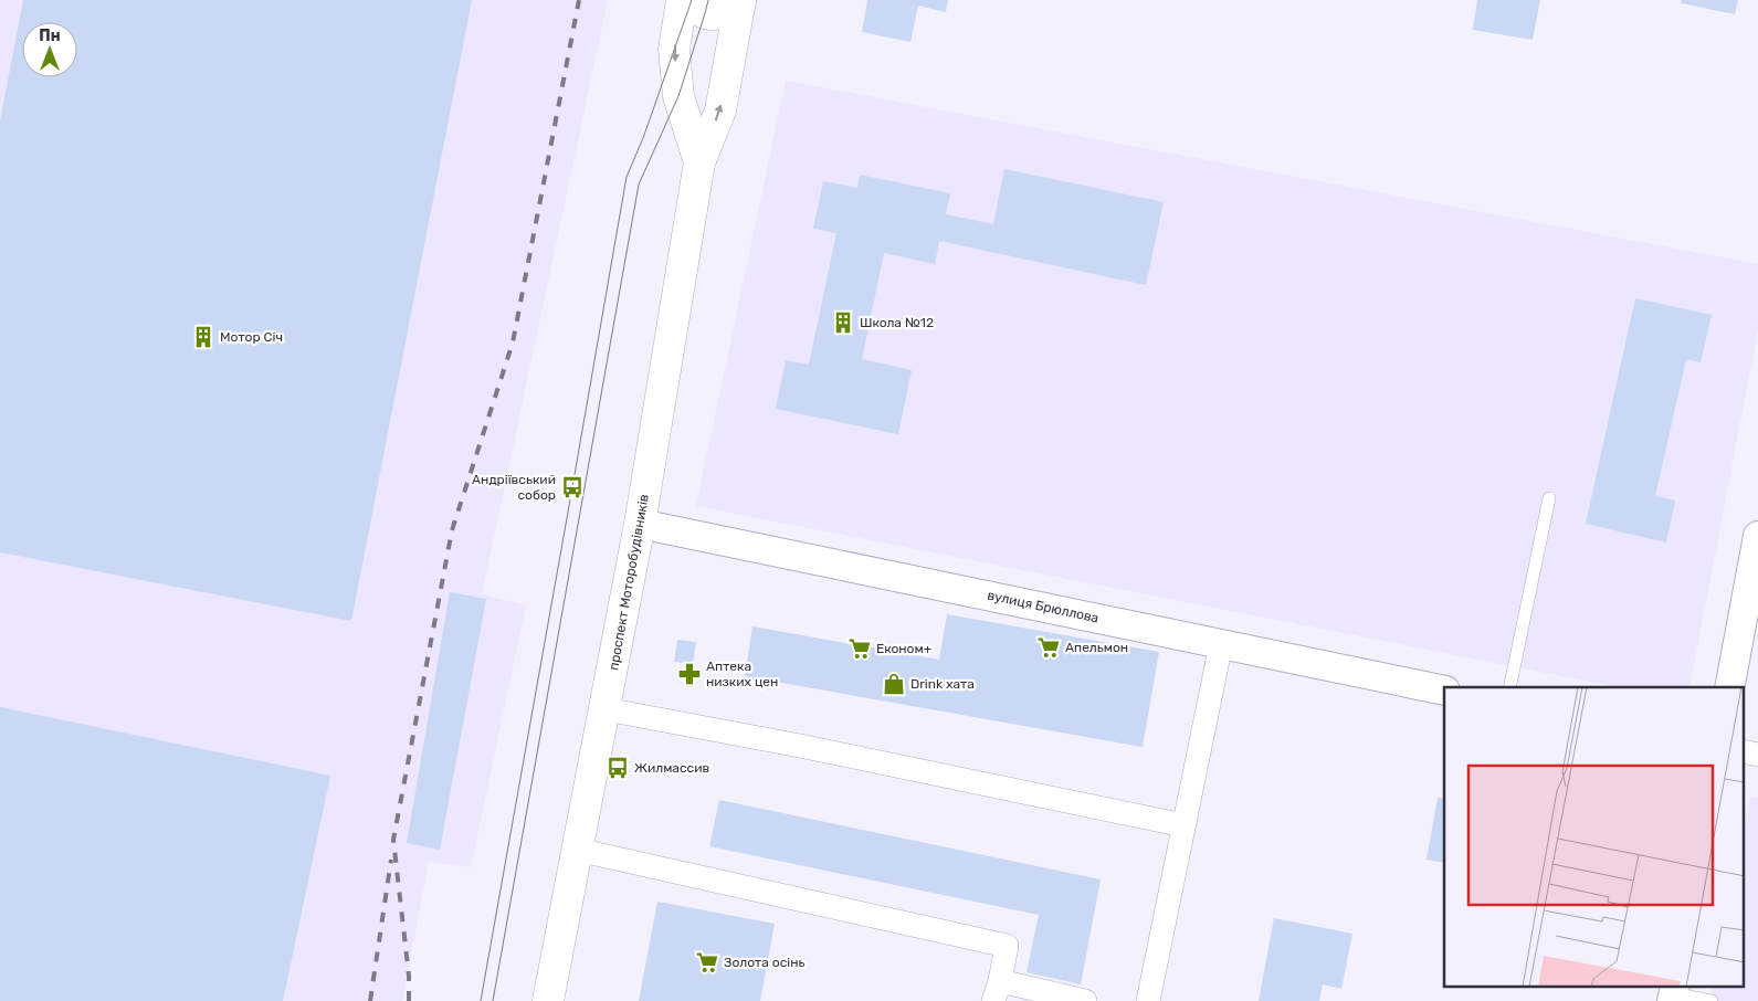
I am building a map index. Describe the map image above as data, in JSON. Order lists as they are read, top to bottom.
{
  "streets": {
    "main road": ["проспект Моторобудівників"],
    "street": ["вулиця Брюллова"]
  },
  "crossings": [
    ["проспект Моторобудівників", "вулиця Брюллова"]
  ],
  "places": {
    "building": ["Школа №12", "Мотор Січ"],
    "bus stop": ["Андріївський собор", "Жилмассив"],
    "supermarket": ["Апельмон", "Економ+", "Золота осінь"],
    "pharmacy": ["Аптека низких цен"],
    "shop": ["Drink хата"]
  },
  "north": "top"
}
